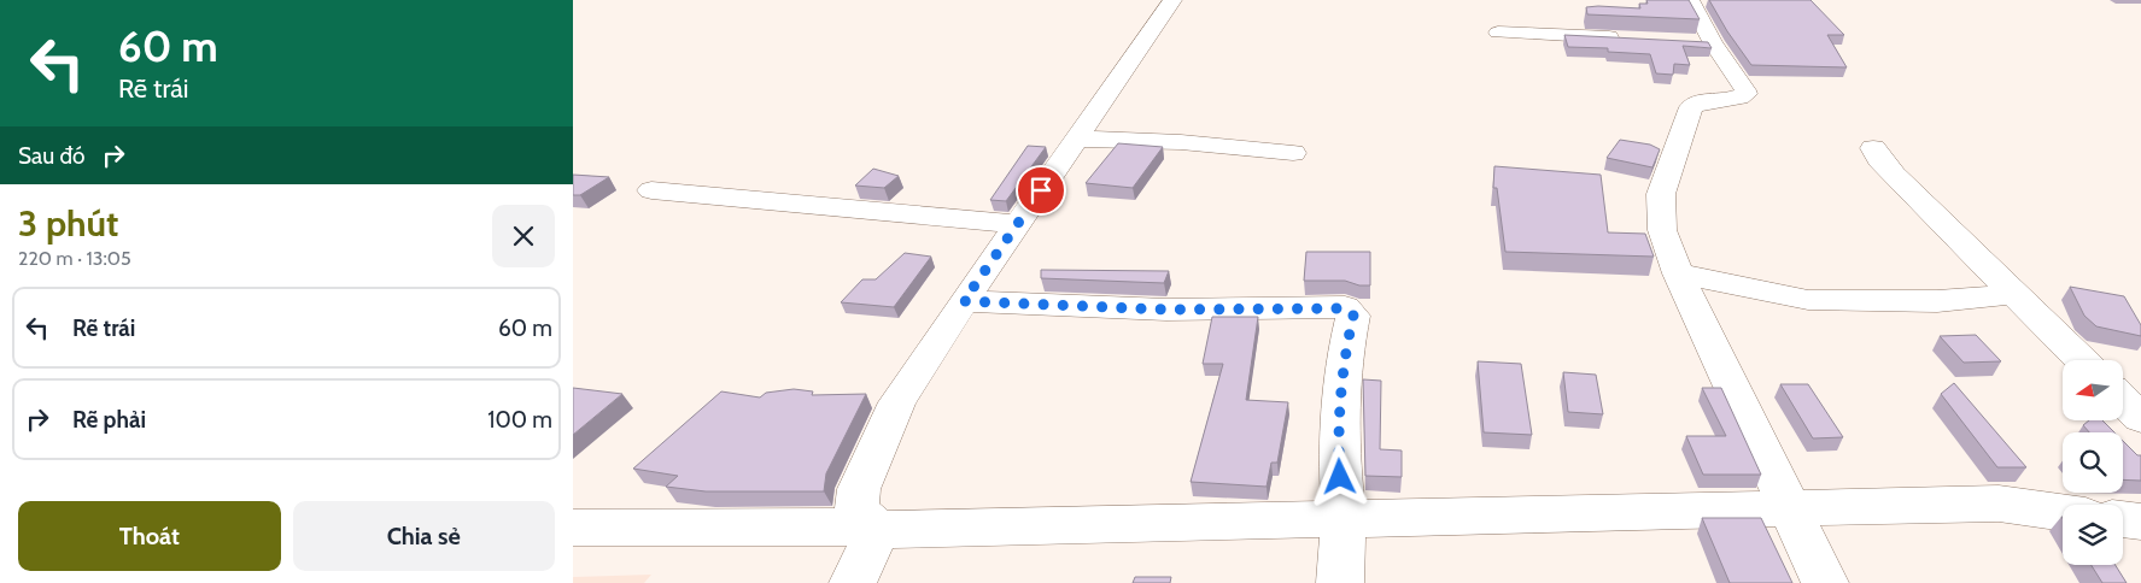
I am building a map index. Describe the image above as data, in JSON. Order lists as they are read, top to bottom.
{
  "north": "left",
  "page": {
    "turn": ["60 m", "Rẽ trái"],
    "then": "Sau đó",
    "heading": ["3 phút", "220 m · 13:05"],
    "list": [
      {
        "name": "Rẽ trái",
        "value": "60 m"
      },
      {
        "name": "Rẽ phải",
        "value": "100 m"
      }
    ],
    "buttons": ["Thoát", "Chia sẻ"]
  }
}
